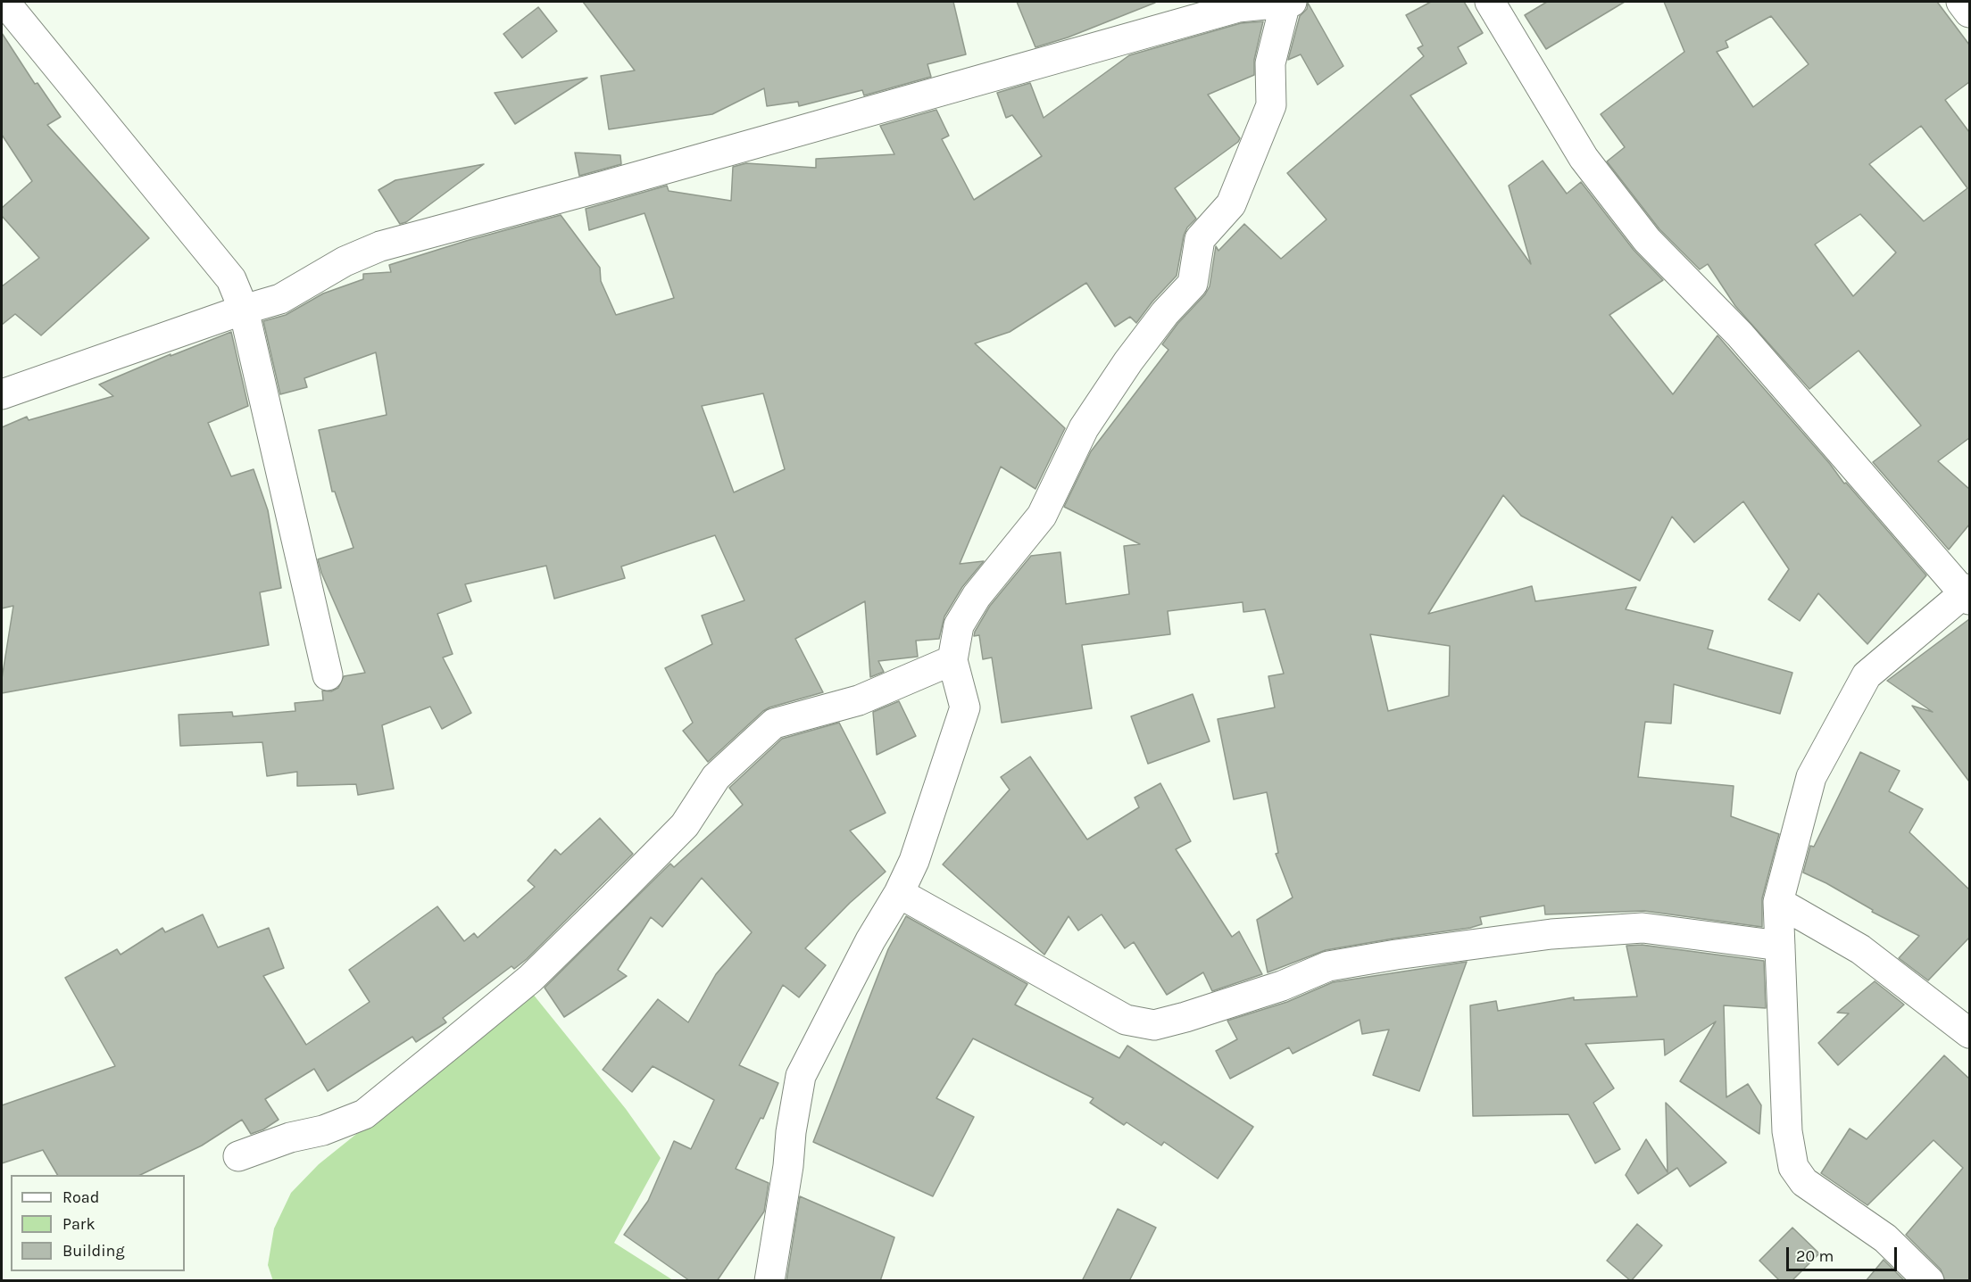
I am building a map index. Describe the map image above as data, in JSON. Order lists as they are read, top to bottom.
{
  "legend": ["Road", "Park", "Building"],
  "scale_bar": "20 m"
}
